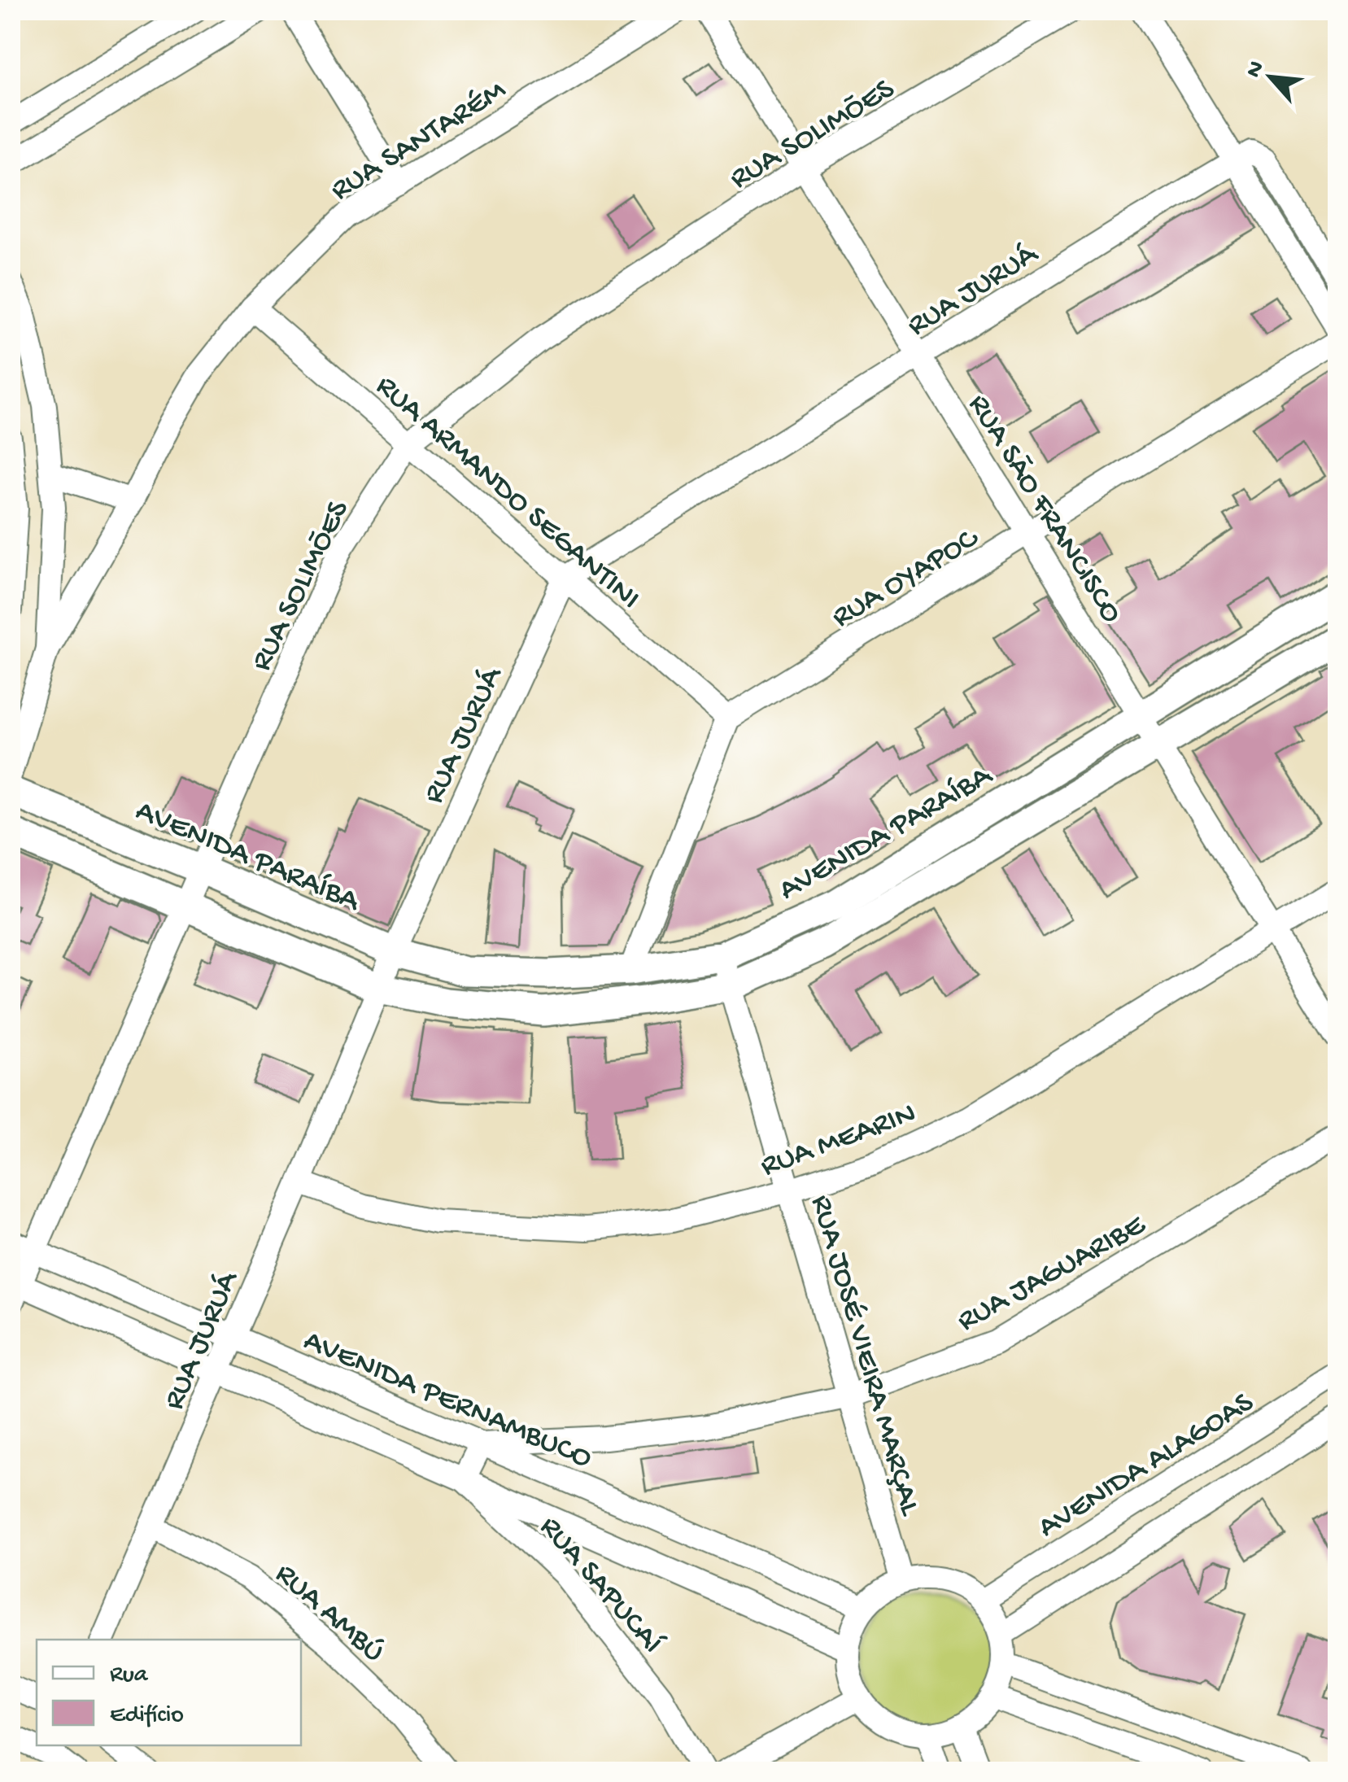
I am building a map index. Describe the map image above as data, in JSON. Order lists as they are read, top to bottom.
{
  "streets": {
    "main road": ["AVENIDA PARAÍBA"],
    "street": [
      "RUA SOLIMÕES",
      "RUA SANTARÉM",
      "RUA JURUÁ",
      "RUA ARMANDO SEGANTINI",
      "RUA SÃO FRANCISCO",
      "RUA OYAPOC",
      "RUA MEARIN",
      "RUA JAGUARIBE",
      "RUA JOSÉ VIEIRA MARÇAL",
      "AVENIDA PERNAMBUCO",
      "AVENIDA ALAGOAS",
      "RUA SAPUCAÍ",
      "RUA AMBÚ"
    ]
  },
  "crossings": [
    ["RUA SOLIMÕES", "RUA ARMANDO SEGANTINI"],
    ["RUA SOLIMÕES", "RUA SÃO FRANCISCO"],
    ["RUA SOLIMÕES", "AVENIDA PARAÍBA"],
    ["RUA SOLIMÕES", "AVENIDA PERNAMBUCO"],
    ["RUA SANTARÉM", "RUA ARMANDO SEGANTINI"],
    ["RUA JURUÁ", "RUA ARMANDO SEGANTINI"],
    ["RUA JURUÁ", "RUA SÃO FRANCISCO"],
    ["RUA JURUÁ", "AVENIDA PARAÍBA"],
    ["RUA JURUÁ", "RUA MEARIN"],
    ["RUA JURUÁ", "AVENIDA PERNAMBUCO"],
    ["RUA JURUÁ", "RUA AMBÚ"],
    ["RUA ARMANDO SEGANTINI", "RUA OYAPOC"],
    ["RUA SÃO FRANCISCO", "RUA OYAPOC"],
    ["RUA SÃO FRANCISCO", "AVENIDA PARAÍBA"],
    ["RUA SÃO FRANCISCO", "RUA MEARIN"],
    ["AVENIDA PARAÍBA", "RUA JOSÉ VIEIRA MARÇAL"],
    ["RUA MEARIN", "RUA JOSÉ VIEIRA MARÇAL"],
    ["RUA JAGUARIBE", "RUA JOSÉ VIEIRA MARÇAL"],
    ["RUA JAGUARIBE", "AVENIDA PERNAMBUCO"],
    ["RUA JOSÉ VIEIRA MARÇAL", "AVENIDA PERNAMBUCO"],
    ["RUA JOSÉ VIEIRA MARÇAL", "AVENIDA ALAGOAS"],
    ["AVENIDA PERNAMBUCO", "AVENIDA ALAGOAS"]
  ],
  "legend": ["Rua", "Edifício"],
  "north": "top left"
}
